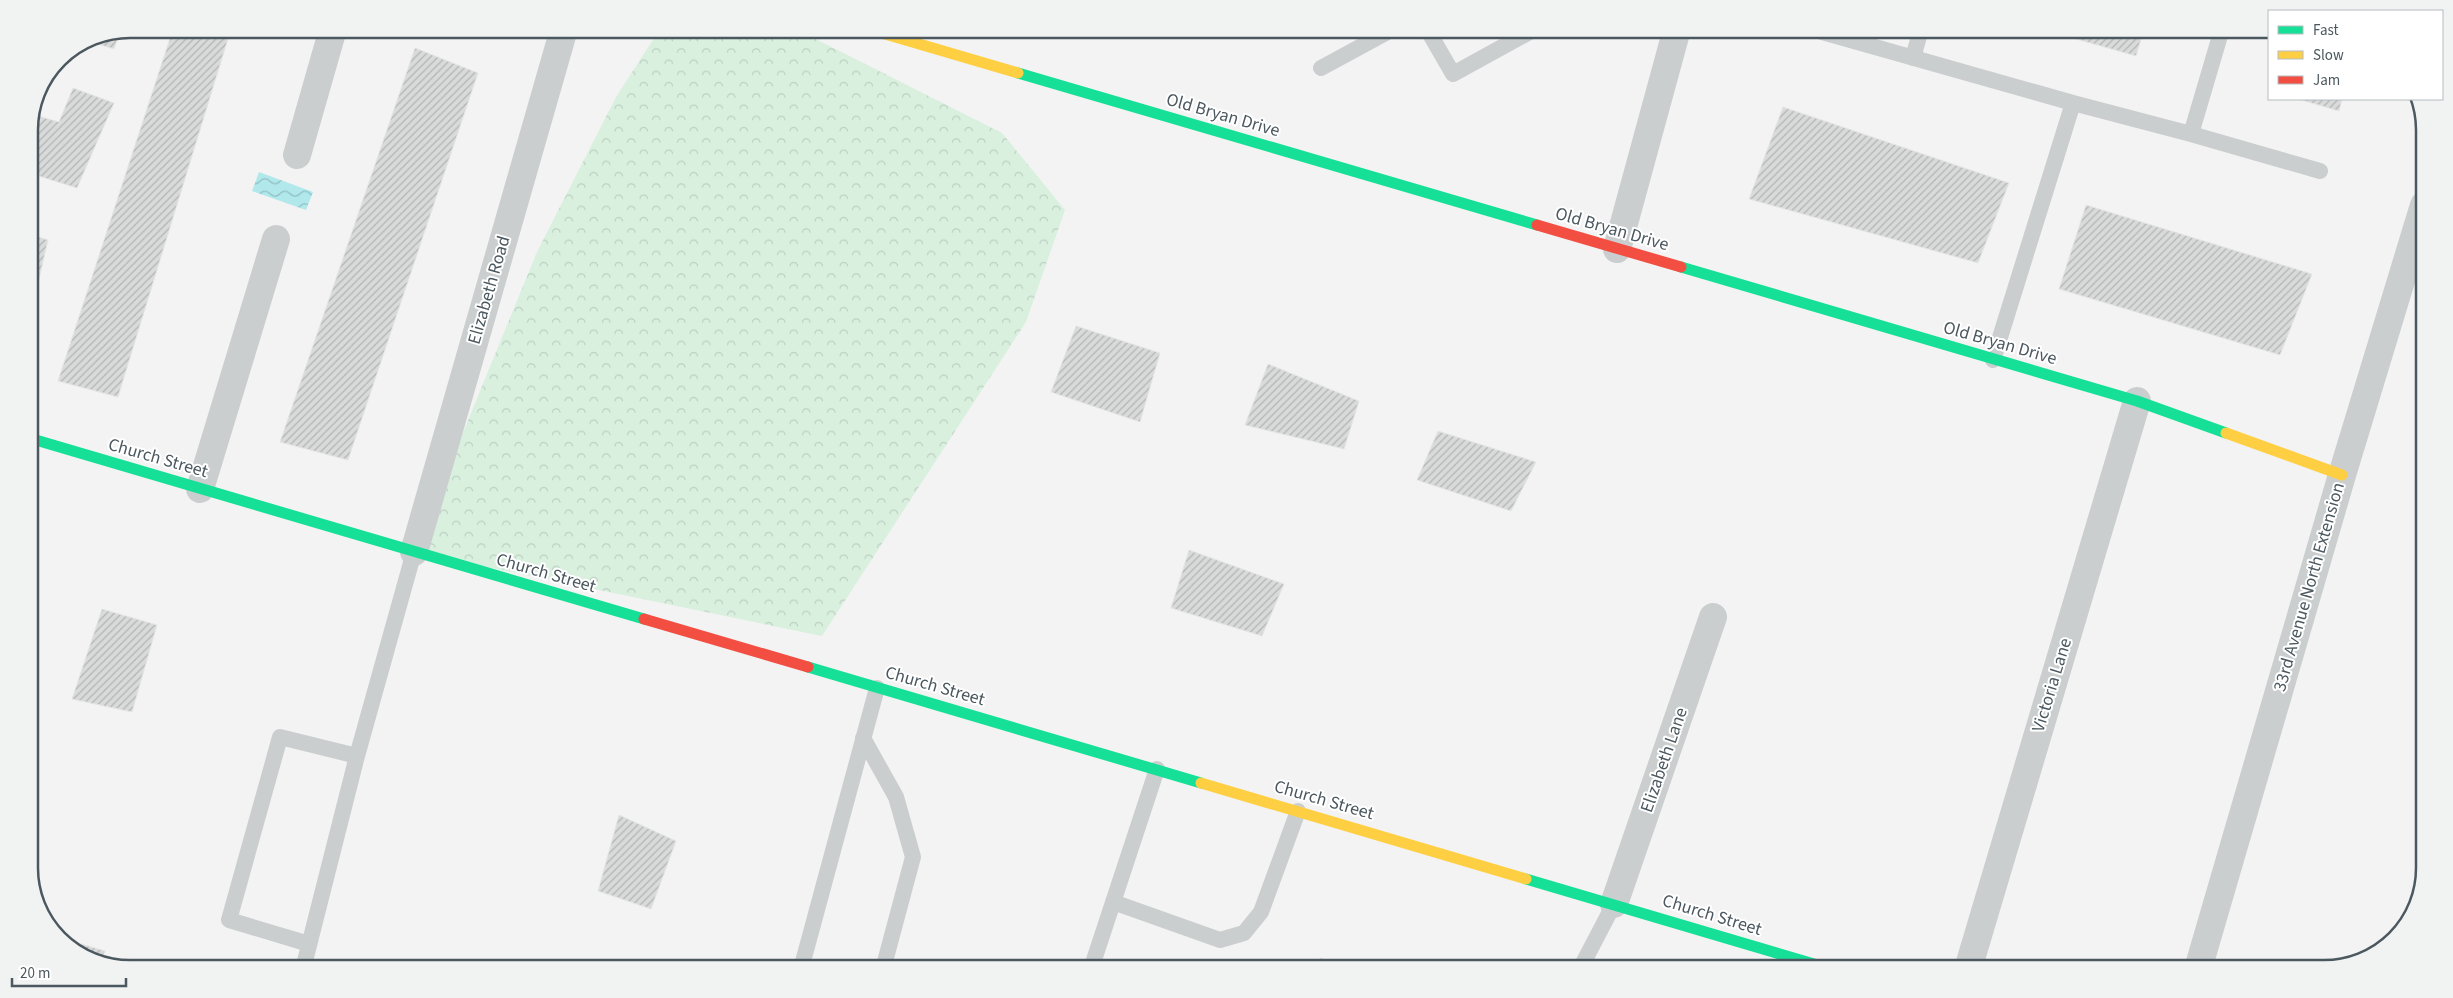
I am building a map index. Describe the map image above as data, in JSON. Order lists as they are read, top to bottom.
{
  "streets": {
    "street": [
      "Old Bryan Drive",
      "Elizabeth Road",
      "Church Street",
      "33rd Avenue North Extension",
      "Victoria Lane",
      "Elizabeth Lane"
    ]
  },
  "crossings": [
    ["Old Bryan Drive", "33rd Avenue North Extension"],
    ["Old Bryan Drive", "Victoria Lane"],
    ["Elizabeth Road", "Church Street"],
    ["Church Street", "Elizabeth Lane"]
  ],
  "legend": ["Fast", "Slow", "Jam"],
  "scale_bar": "20 m"
}
